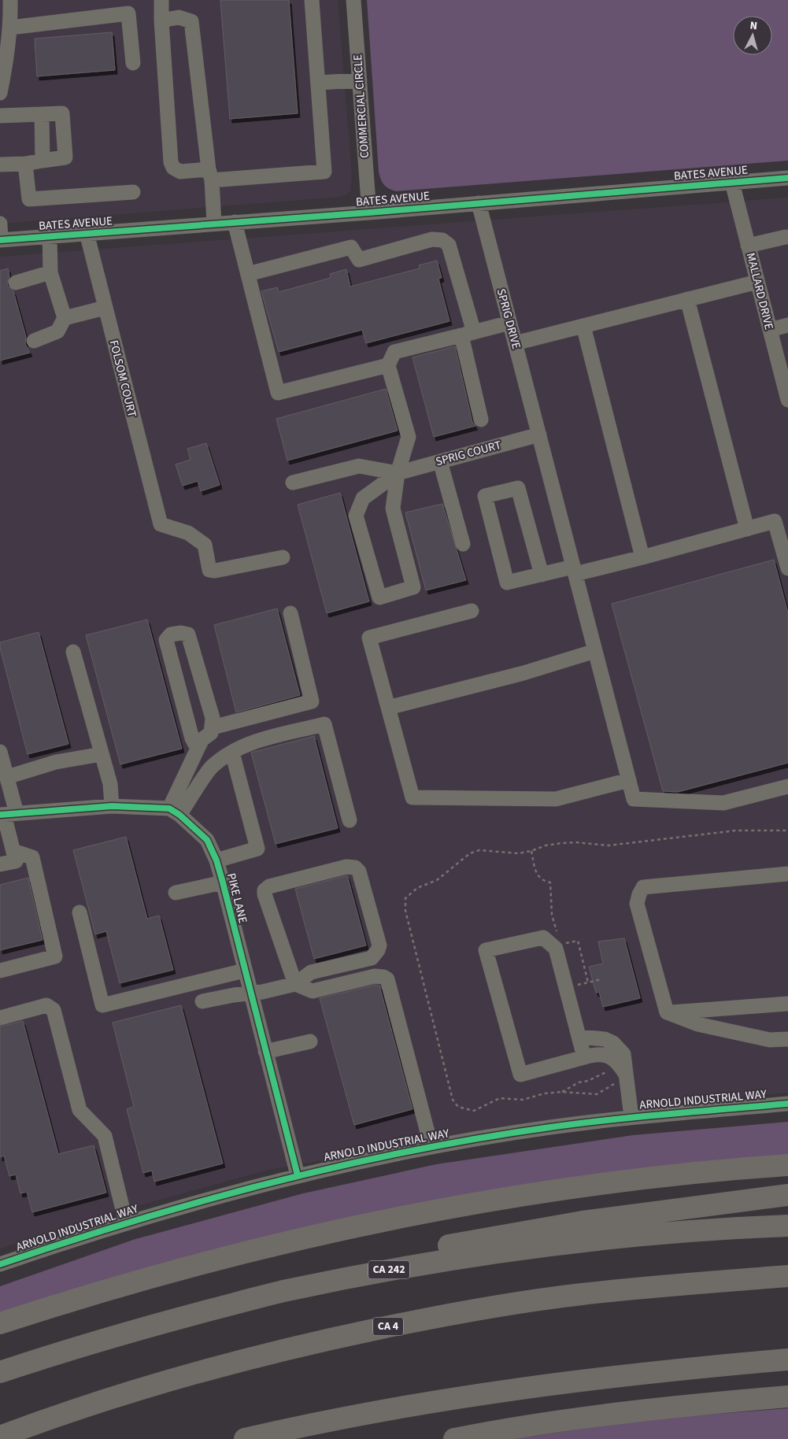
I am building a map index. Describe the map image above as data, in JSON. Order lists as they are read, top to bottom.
{
  "streets": {
    "highway": ["CA 242", "CA 4"],
    "street": [
      "COMMERCIAL CIRCLE",
      "BATES AVENUE",
      "MALLARD DRIVE",
      "SPRIG DRIVE",
      "FOLSOM COURT",
      "SPRIG COURT",
      "PIKE LANE",
      "ARNOLD INDUSTRIAL WAY"
    ]
  },
  "crossings": [
    ["COMMERCIAL CIRCLE", "BATES AVENUE"],
    ["BATES AVENUE", "MALLARD DRIVE"],
    ["BATES AVENUE", "SPRIG DRIVE"],
    ["BATES AVENUE", "FOLSOM COURT"],
    ["SPRIG DRIVE", "SPRIG COURT"],
    ["PIKE LANE", "ARNOLD INDUSTRIAL WAY"]
  ],
  "north": "top"
}
